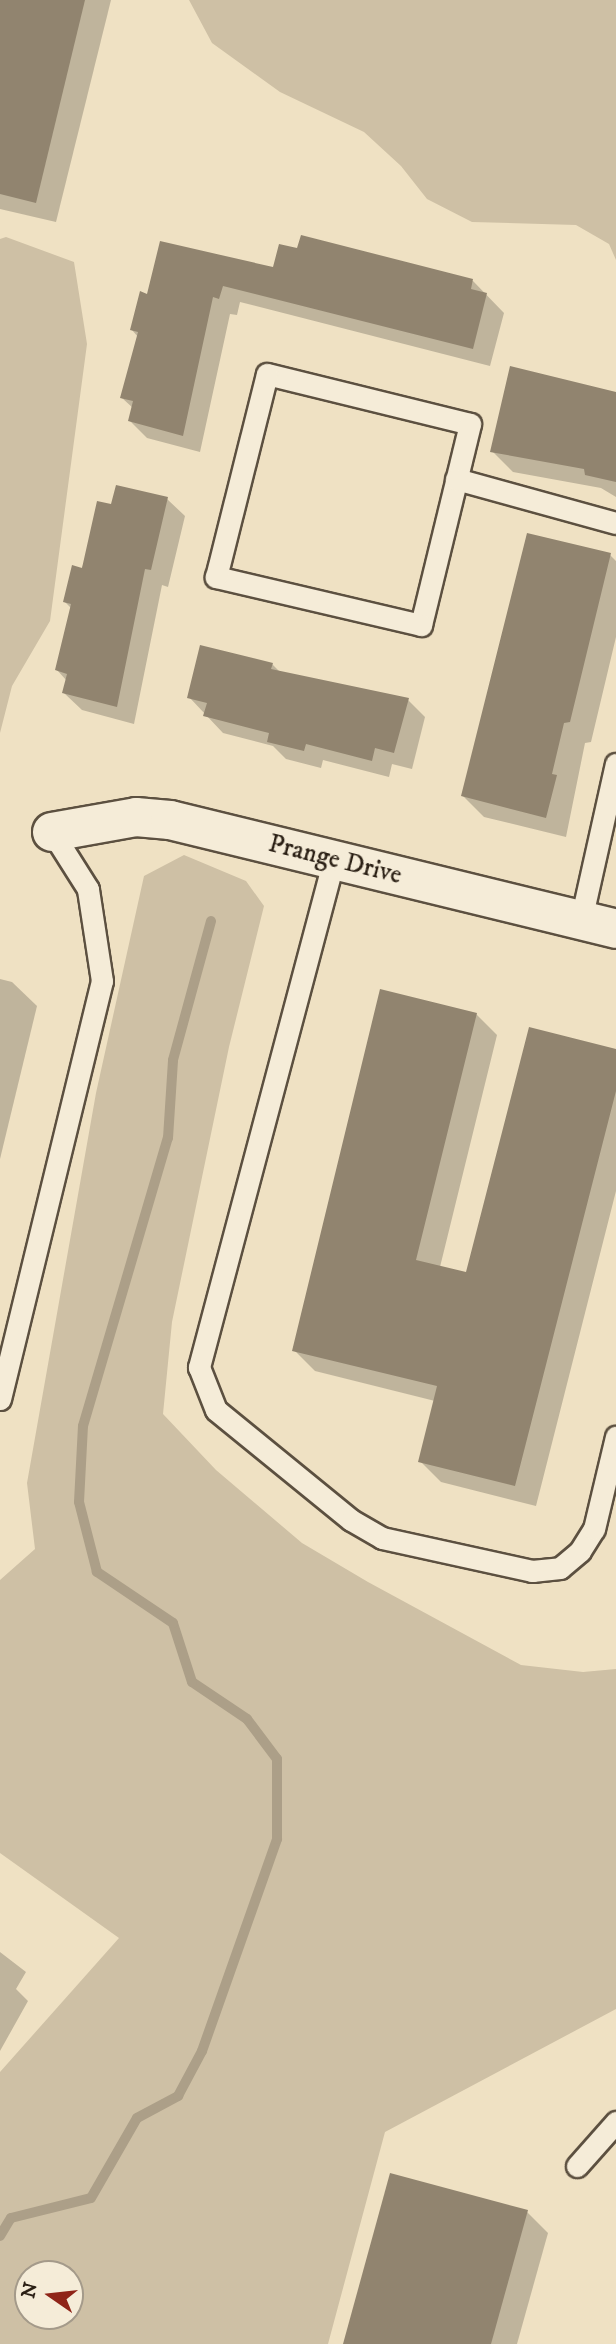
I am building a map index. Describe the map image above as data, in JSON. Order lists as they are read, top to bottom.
{
  "streets": {
    "street": ["Prange Drive"]
  },
  "north": "left"
}
